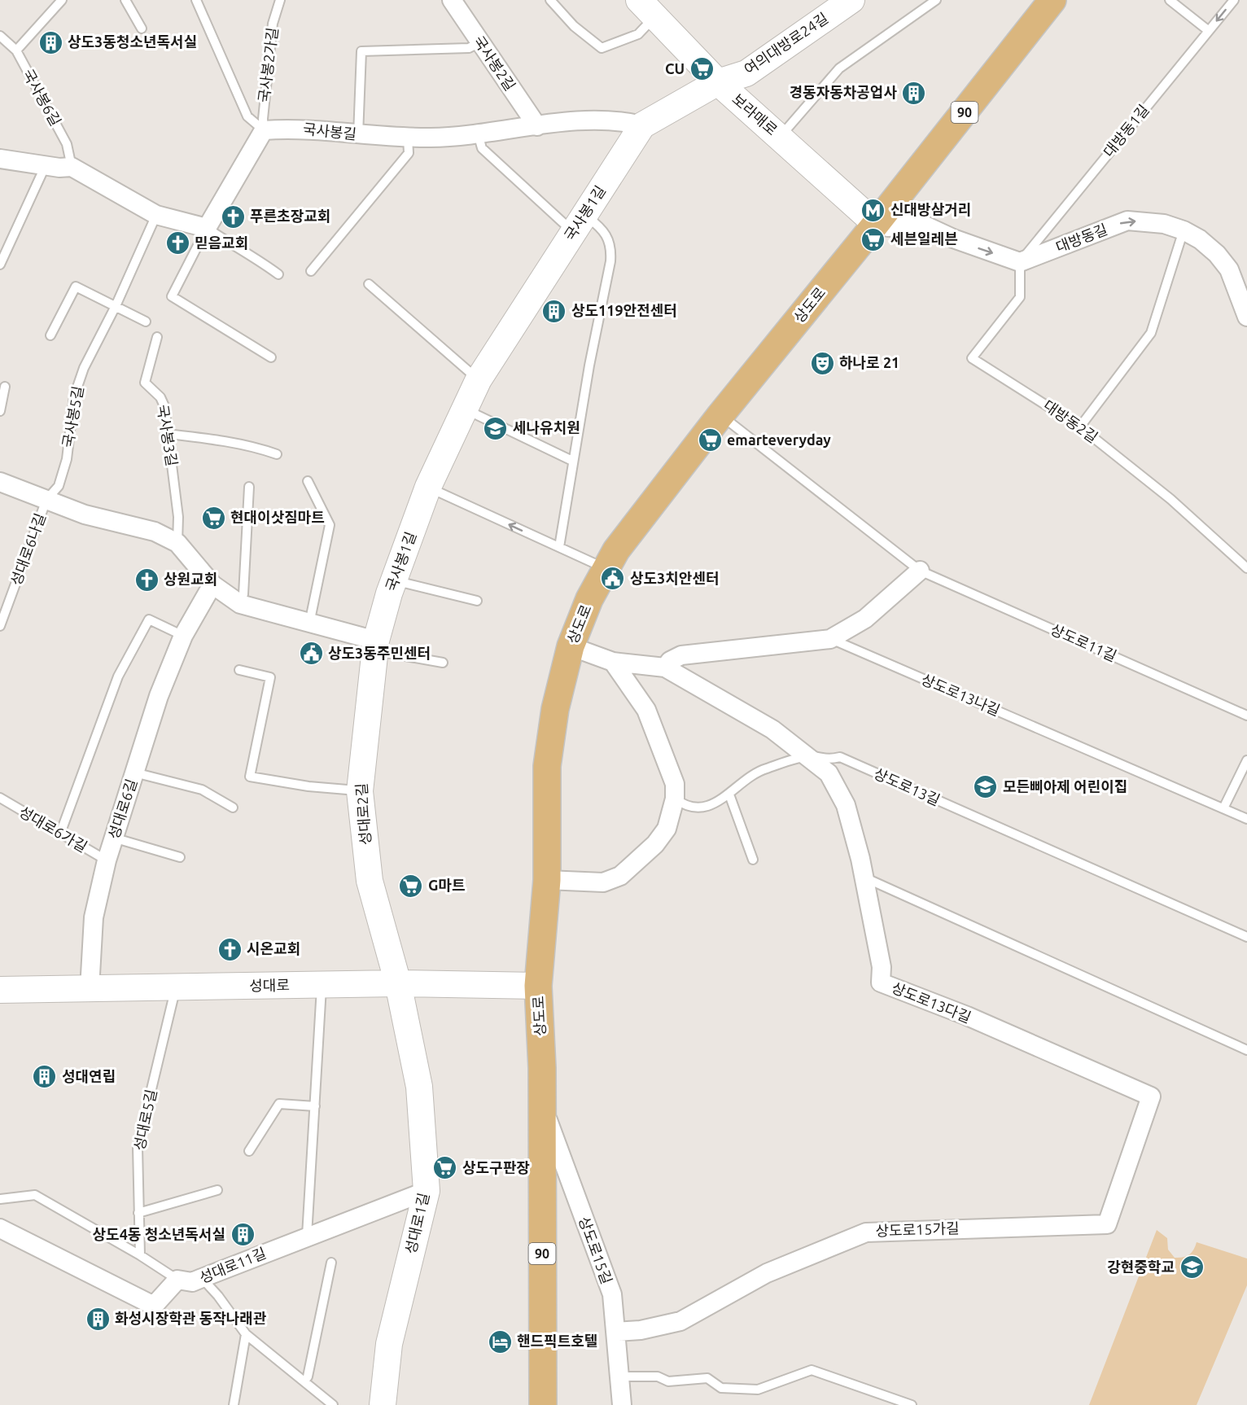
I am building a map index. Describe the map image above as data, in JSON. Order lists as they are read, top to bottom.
{
  "streets": {
    "main road": ["90", "상도로"],
    "street": [
      "여의대방로24길",
      "국사봉2길",
      "보라매로",
      "국사봉길",
      "국사봉1길",
      "대방동길",
      "상도로13나길",
      "성대로6길",
      "성대로2길",
      "성대로",
      "상도로13다길",
      "성대로1길",
      "상도로15가길",
      "상도로15길",
      "성대로11길"
    ],
    "lane": [
      "국사봉2가길",
      "국사봉6길",
      "대방동1길",
      "국사봉5길",
      "대방동2길",
      "국사봉3길",
      "성대로6나길",
      "상도로11길",
      "상도로13길",
      "성대로6가길",
      "성대로5길"
    ]
  },
  "crossings": [
    ["여의대방로24길", "보라매로"],
    ["국사봉2길", "국사봉길"],
    ["국사봉2가길", "국사봉길"],
    ["보라매로", "상도로"],
    ["대방동1길", "대방동길"],
    ["대방동1길", "대방동2길"],
    ["국사봉길", "국사봉1길"],
    ["국사봉1길", "성대로2길"],
    ["대방동길", "대방동2길"],
    ["상도로", "상도로11길"],
    ["상도로", "성대로"],
    ["상도로", "상도로15길"],
    ["국사봉5길", "성대로6나길"],
    ["상도로13길", "상도로13다길"],
    ["성대로6길", "성대로6가길"],
    ["성대로6길", "성대로"],
    ["성대로2길", "성대로"],
    ["성대로2길", "성대로1길"],
    ["성대로", "성대로5길"],
    ["성대로", "성대로1길"],
    ["상도로13다길", "상도로15가길"],
    ["성대로1길", "성대로11길"],
    ["상도로15가길", "상도로15길"]
  ],
  "one_way": ["대방동길"],
  "places": {
    "building": [
      "상도3동청소년독서실",
      "경동자동차공업사",
      "상도119안전센터",
      "성대연립",
      "상도4동 청소년독서실",
      "화성시장학관 동작나래관"
    ],
    "supermarket": [
      "CU",
      "세븐일레븐",
      "emarteveryday",
      "현대이삿짐마트",
      "G마트",
      "상도구판장"
    ],
    "metro station": ["신대방삼거리"],
    "church": [
      "푸른초장교회",
      "믿음교회",
      "상원교회",
      "시온교회"
    ],
    "theatre": ["하나로 21"],
    "school or university": ["세나유치원", "모든삐아제 어린이집", "강현중학교"],
    "public building": ["상도3치안센터", "상도3동주민센터"],
    "hotel": ["핸드픽트호텔"]
  }
}
